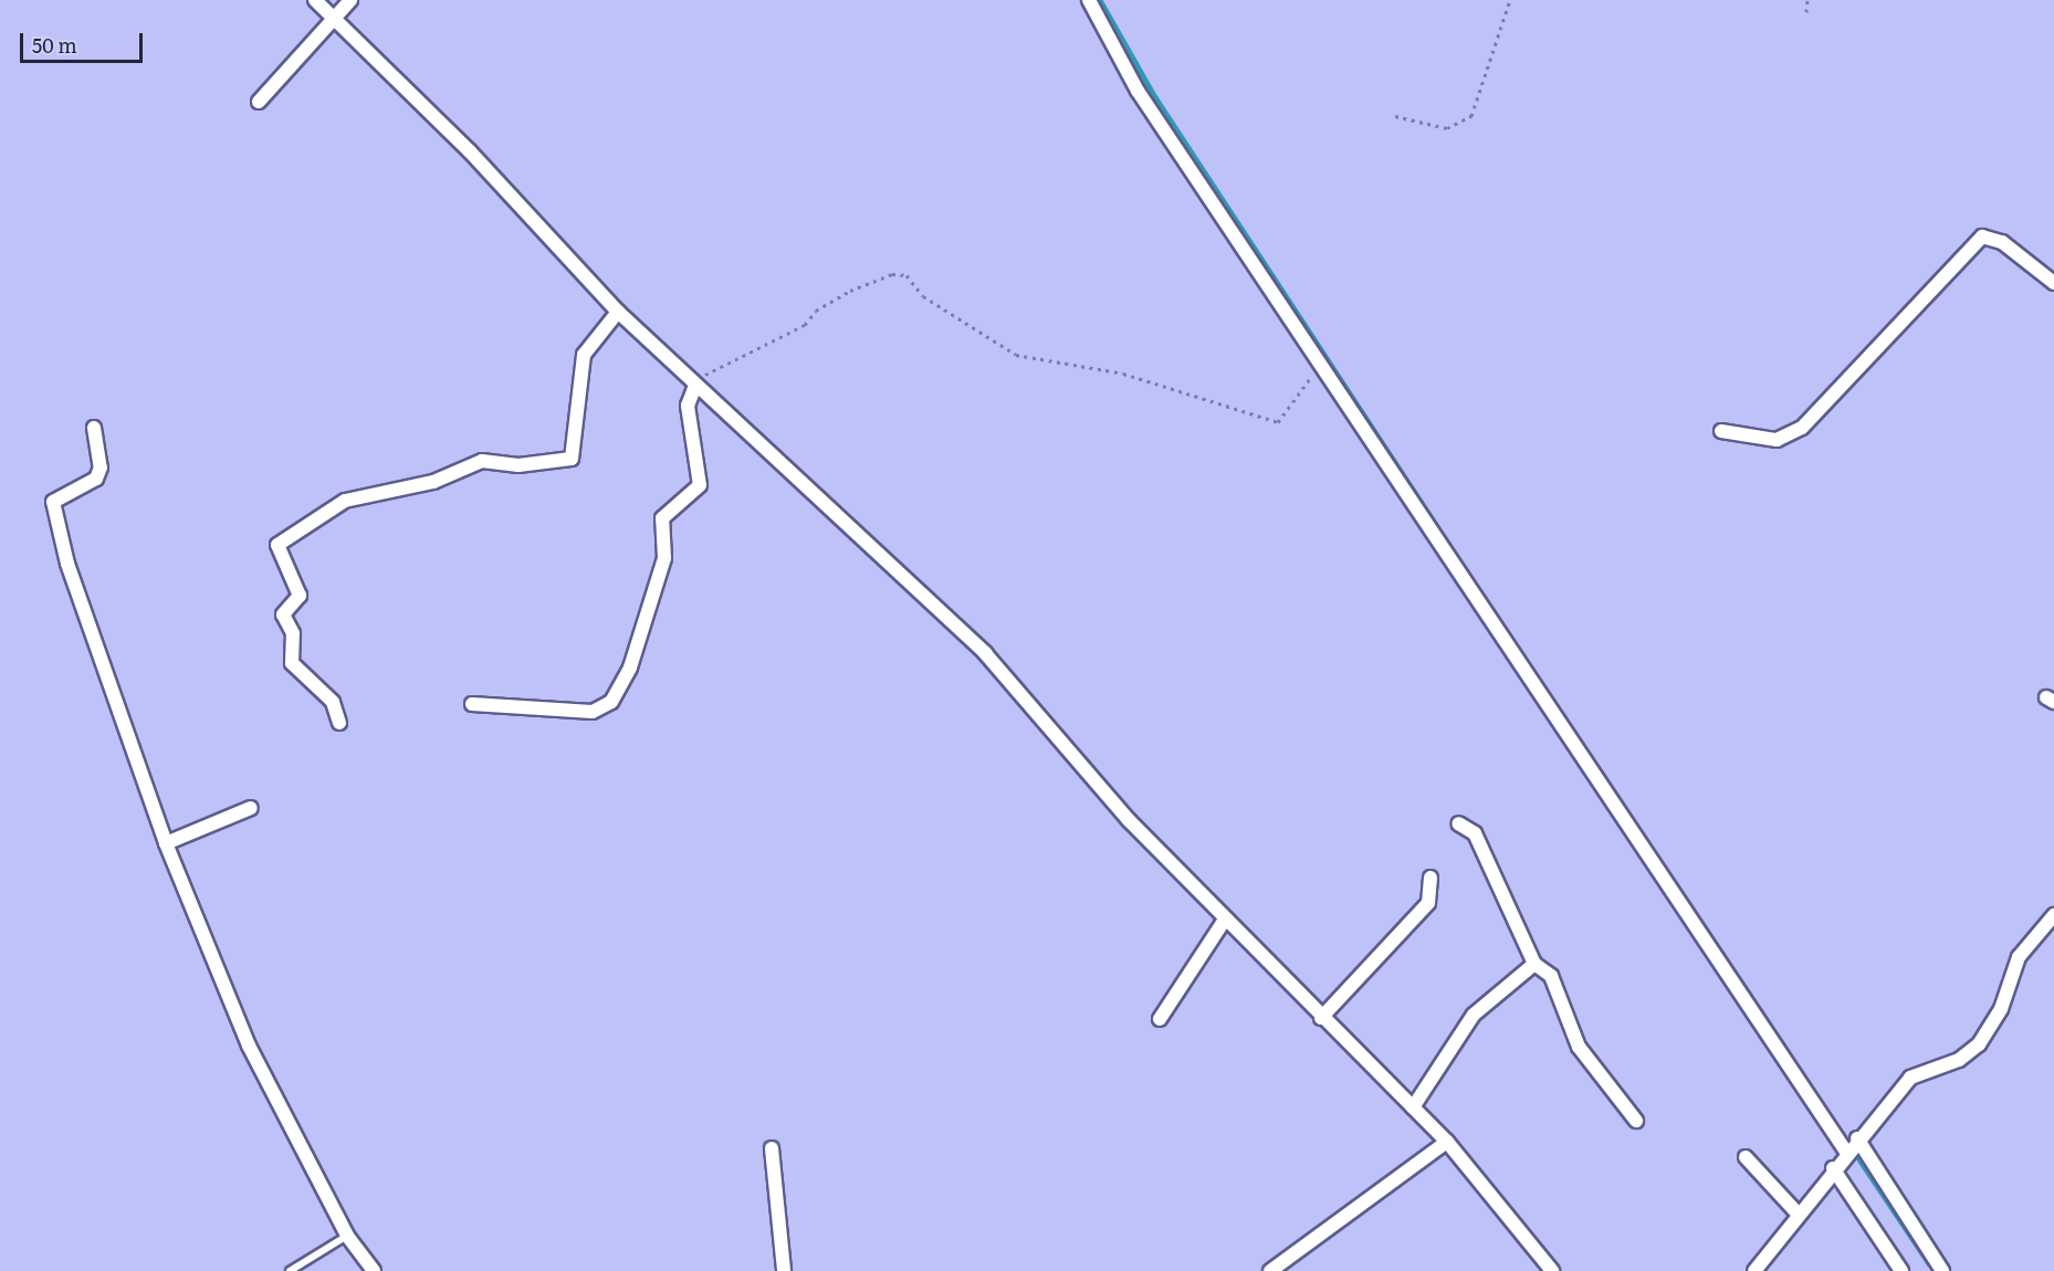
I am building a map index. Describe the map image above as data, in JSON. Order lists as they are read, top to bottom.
{
  "scale_bar": "50 m"
}
